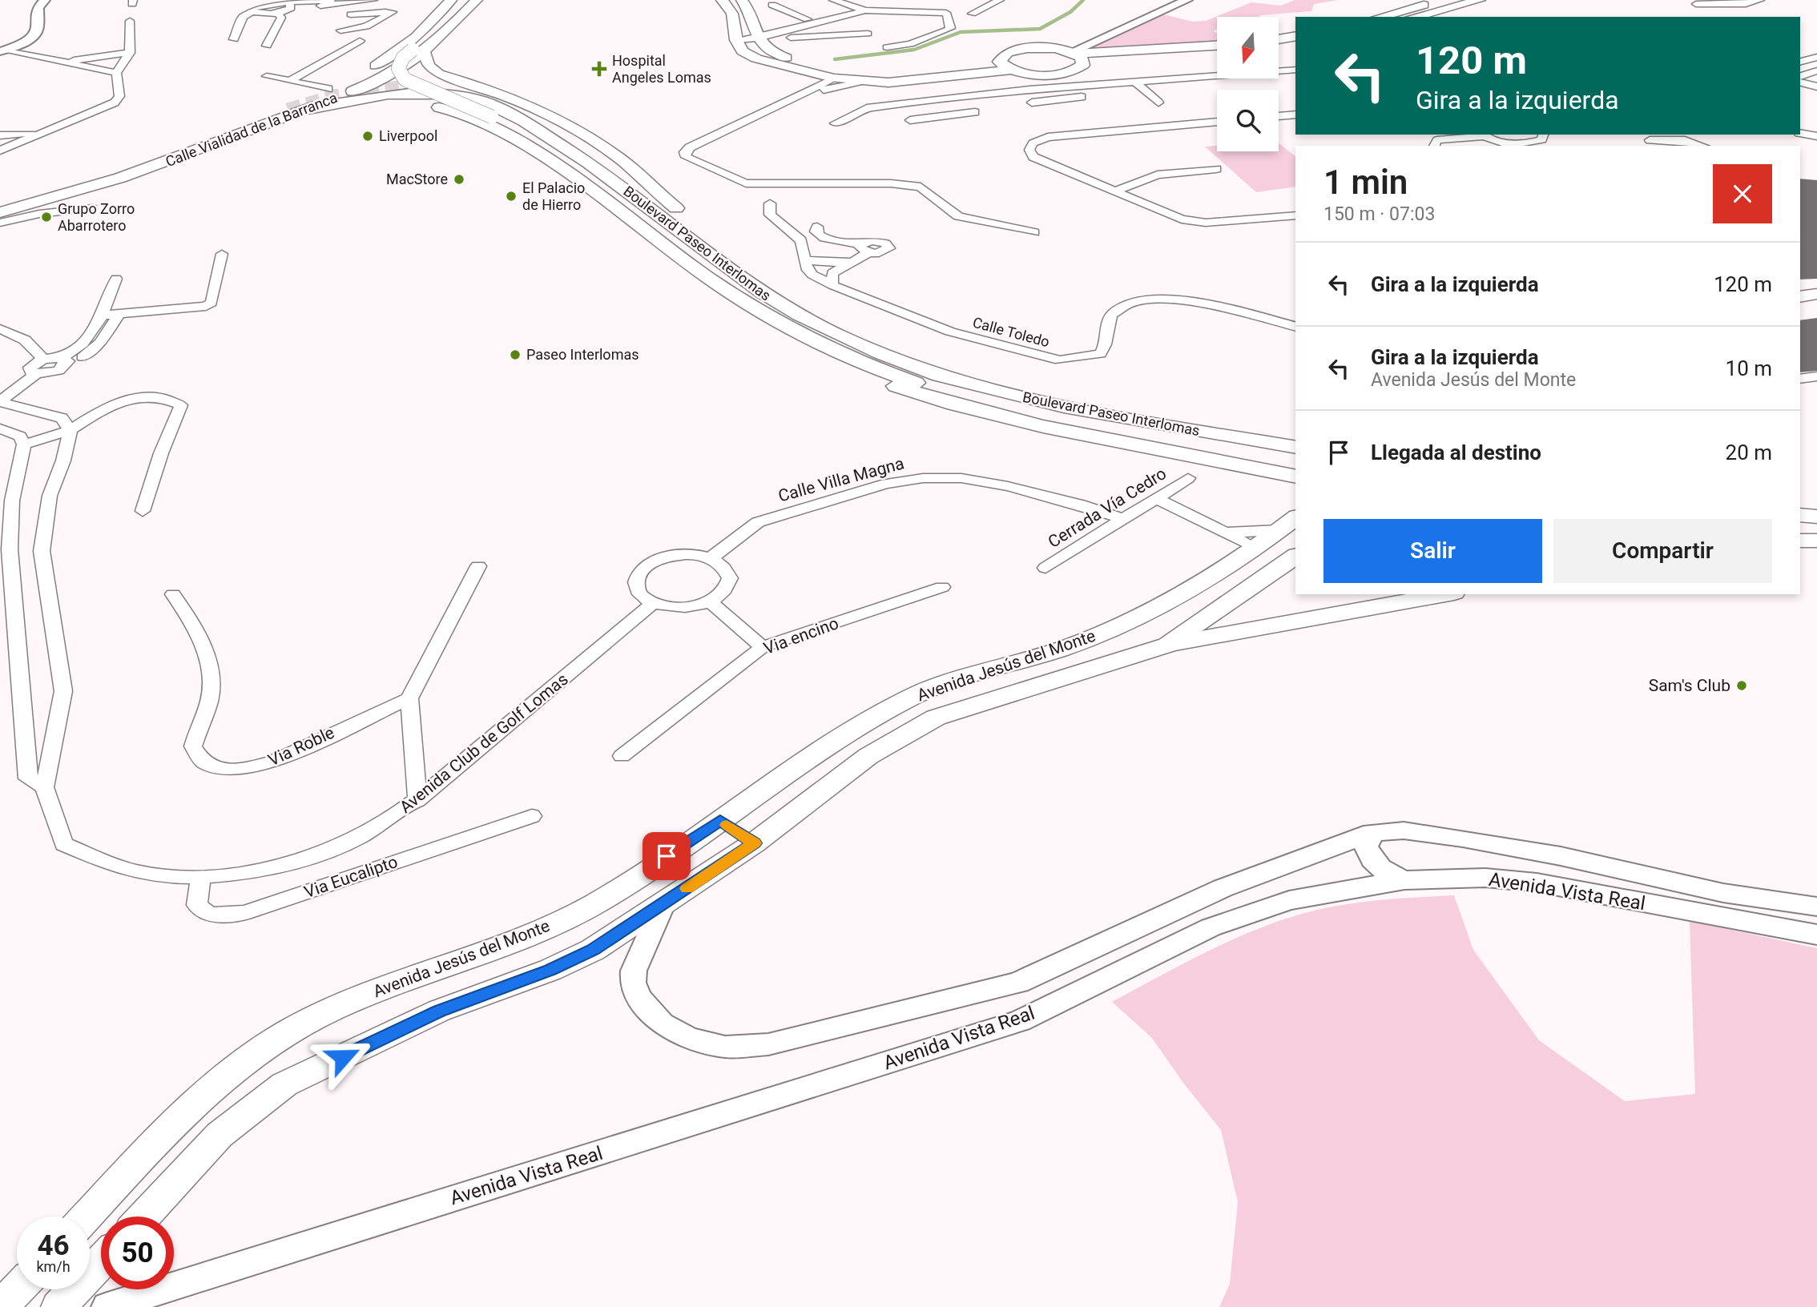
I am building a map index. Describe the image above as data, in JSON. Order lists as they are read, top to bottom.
{
  "streets": {
    "main road": ["Calle Vialidad de la Barranca", "Boulevard Paseo Interlomas", "Avenida Jesús del Monte"],
    "street": [
      "Calle Toledo",
      "Calle Villa Magna",
      "Cerrada Vía Cedro",
      "Via encino",
      "Avenida Club de Golf Lomas",
      "Via Roble",
      "Via Eucalipto",
      "Avenida Vista Real"
    ]
  },
  "crossings": [
    ["Calle Vialidad de la Barranca", "Boulevard Paseo Interlomas"],
    ["Calle Villa Magna", "Cerrada Vía Cedro"],
    ["Calle Villa Magna", "Avenida Club de Golf Lomas"],
    ["Avenida Jesús del Monte", "Avenida Vista Real"],
    ["Avenida Club de Golf Lomas", "Via Eucalipto"]
  ],
  "places": {
    "health": ["Hospital Angeles Lomas"],
    "other": [
      "Liverpool",
      "MacStore",
      "El Palacio de Hierro",
      "Grupo Zorro Abarrotero",
      "Paseo Interlomas",
      "Sam's Club"
    ]
  },
  "north": "bottom",
  "page": {
    "turn": ["120 m", "Gira a la izquierda"],
    "heading": ["1 min", "150 m · 07:03"],
    "list": [
      {
        "name": "Gira a la izquierda",
        "value": "120 m"
      },
      {
        "name": "Gira a la izquierda",
        "note": "Avenida Jesús del Monte",
        "value": "10 m"
      },
      {
        "name": "Llegada al destino",
        "value": "20 m"
      }
    ],
    "buttons": ["Salir", "Compartir"],
    "speed": "46 km/h",
    "limit": "50"
  }
}
